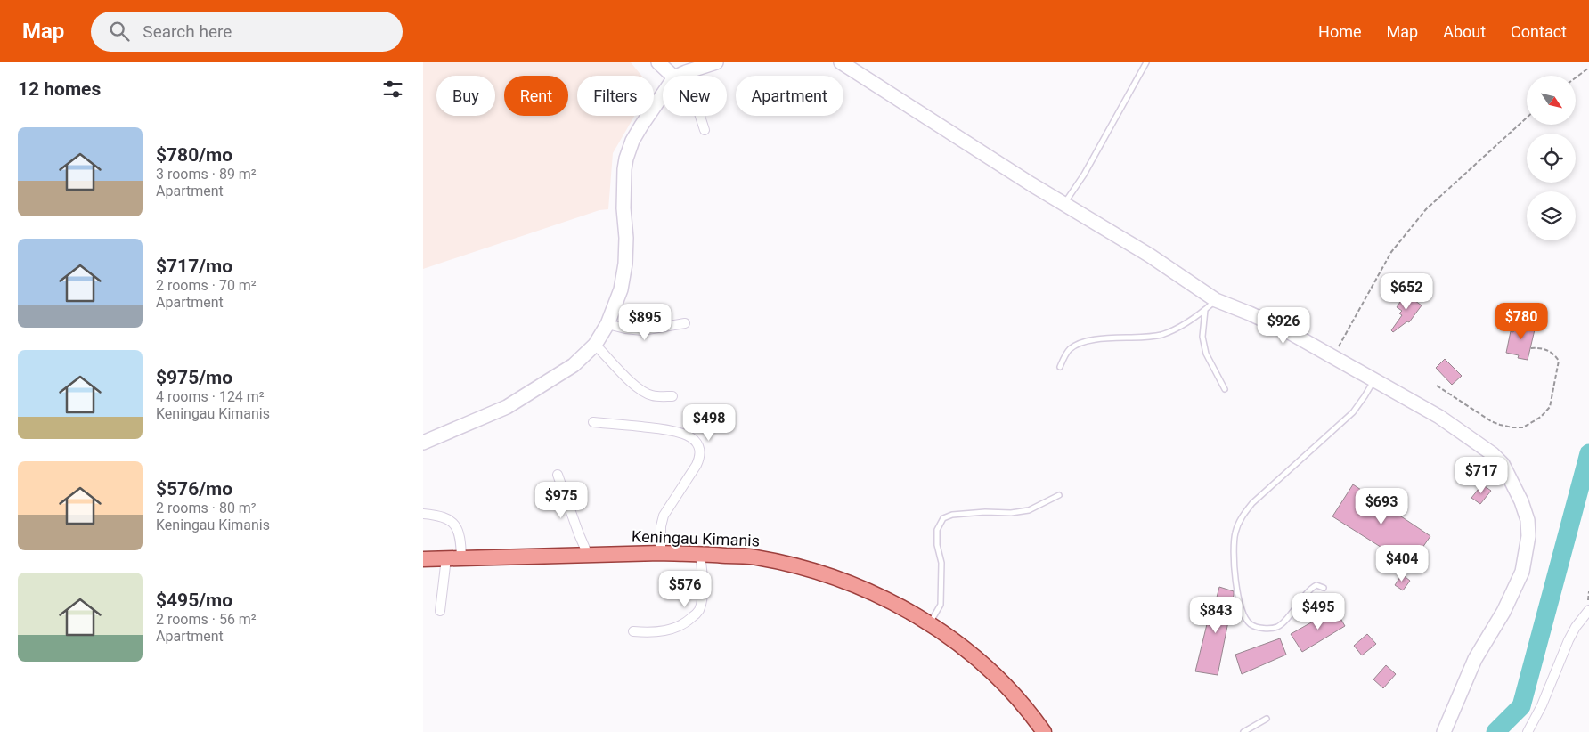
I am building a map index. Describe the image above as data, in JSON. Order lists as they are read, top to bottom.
{
  "streets": {
    "main road": ["Keningau Kimanis"]
  },
  "north": "bottom right",
  "page": {
    "header": "Map",
    "search": "Search here",
    "nav": [
      "Home",
      "Map",
      "About",
      "Contact"
    ],
    "heading": "12 homes",
    "chip": [
      "Buy",
      "Rent",
      "Filters",
      "New",
      "Apartment"
    ],
    "list": [
      {
        "name": "$780/mo",
        "note": "3 rooms · 89 m² · Apartment"
      },
      {
        "name": "$717/mo",
        "note": "2 rooms · 70 m² · Apartment"
      },
      {
        "name": "$975/mo",
        "note": "4 rooms · 124 m² · Keningau Kimanis"
      },
      {
        "name": "$576/mo",
        "note": "2 rooms · 80 m² · Keningau Kimanis"
      },
      {
        "name": "$495/mo",
        "note": "2 rooms · 56 m² · Apartment"
      }
    ],
    "price": [
      "$652",
      "$780",
      "$895",
      "$926",
      "$498",
      "$717",
      "$975",
      "$693",
      "$404",
      "$576",
      "$495",
      "$843"
    ]
  }
}
